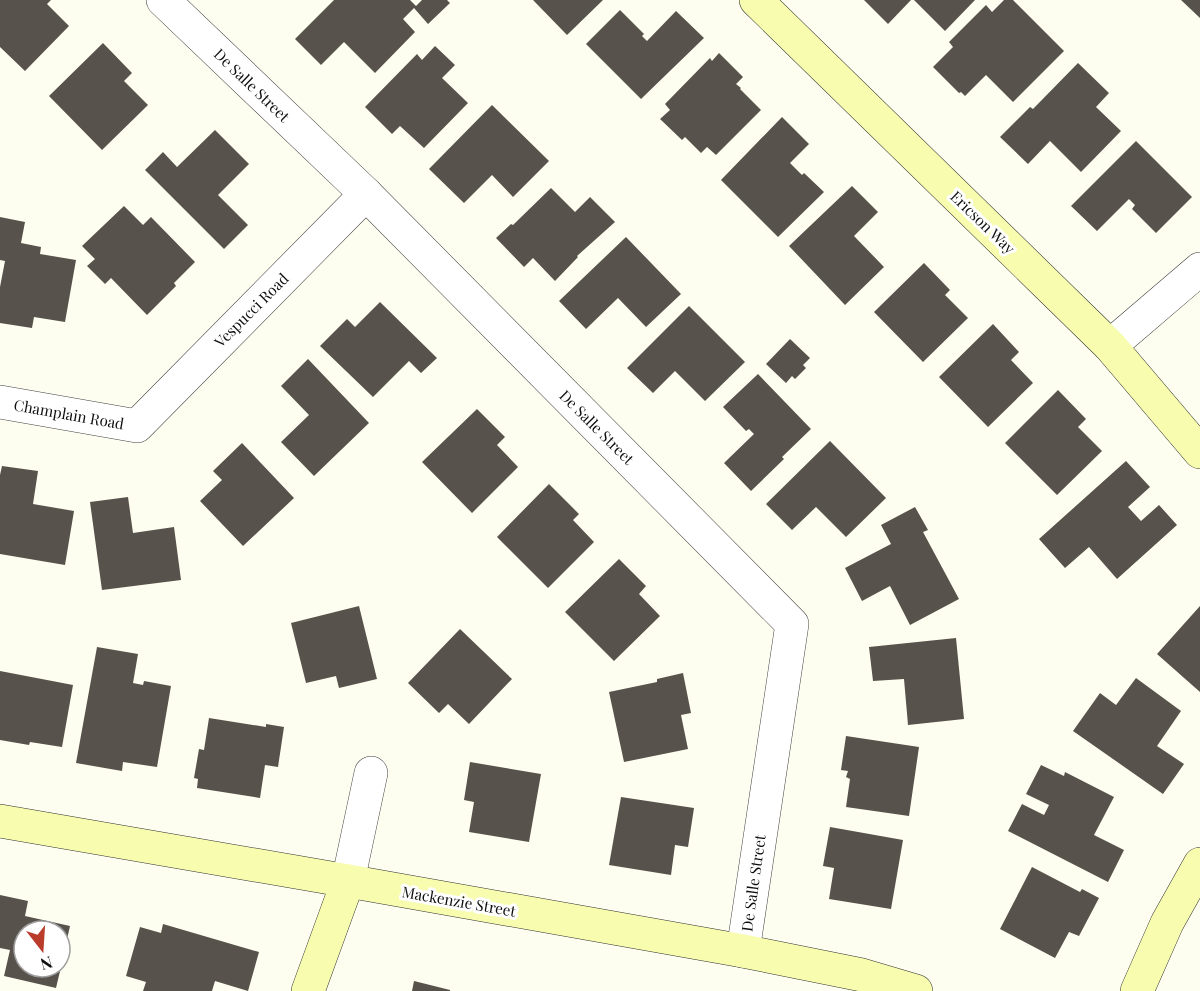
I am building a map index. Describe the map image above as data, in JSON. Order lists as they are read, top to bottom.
{
  "streets": {
    "street": [
      "De Salle Street",
      "Ericson Way",
      "Vespucci Road",
      "Champlain Road",
      "Mackenzie Street"
    ]
  },
  "crossings": [
    ["De Salle Street", "Vespucci Road"],
    ["De Salle Street", "Mackenzie Street"],
    ["Vespucci Road", "Champlain Road"]
  ],
  "north": "bottom"
}
